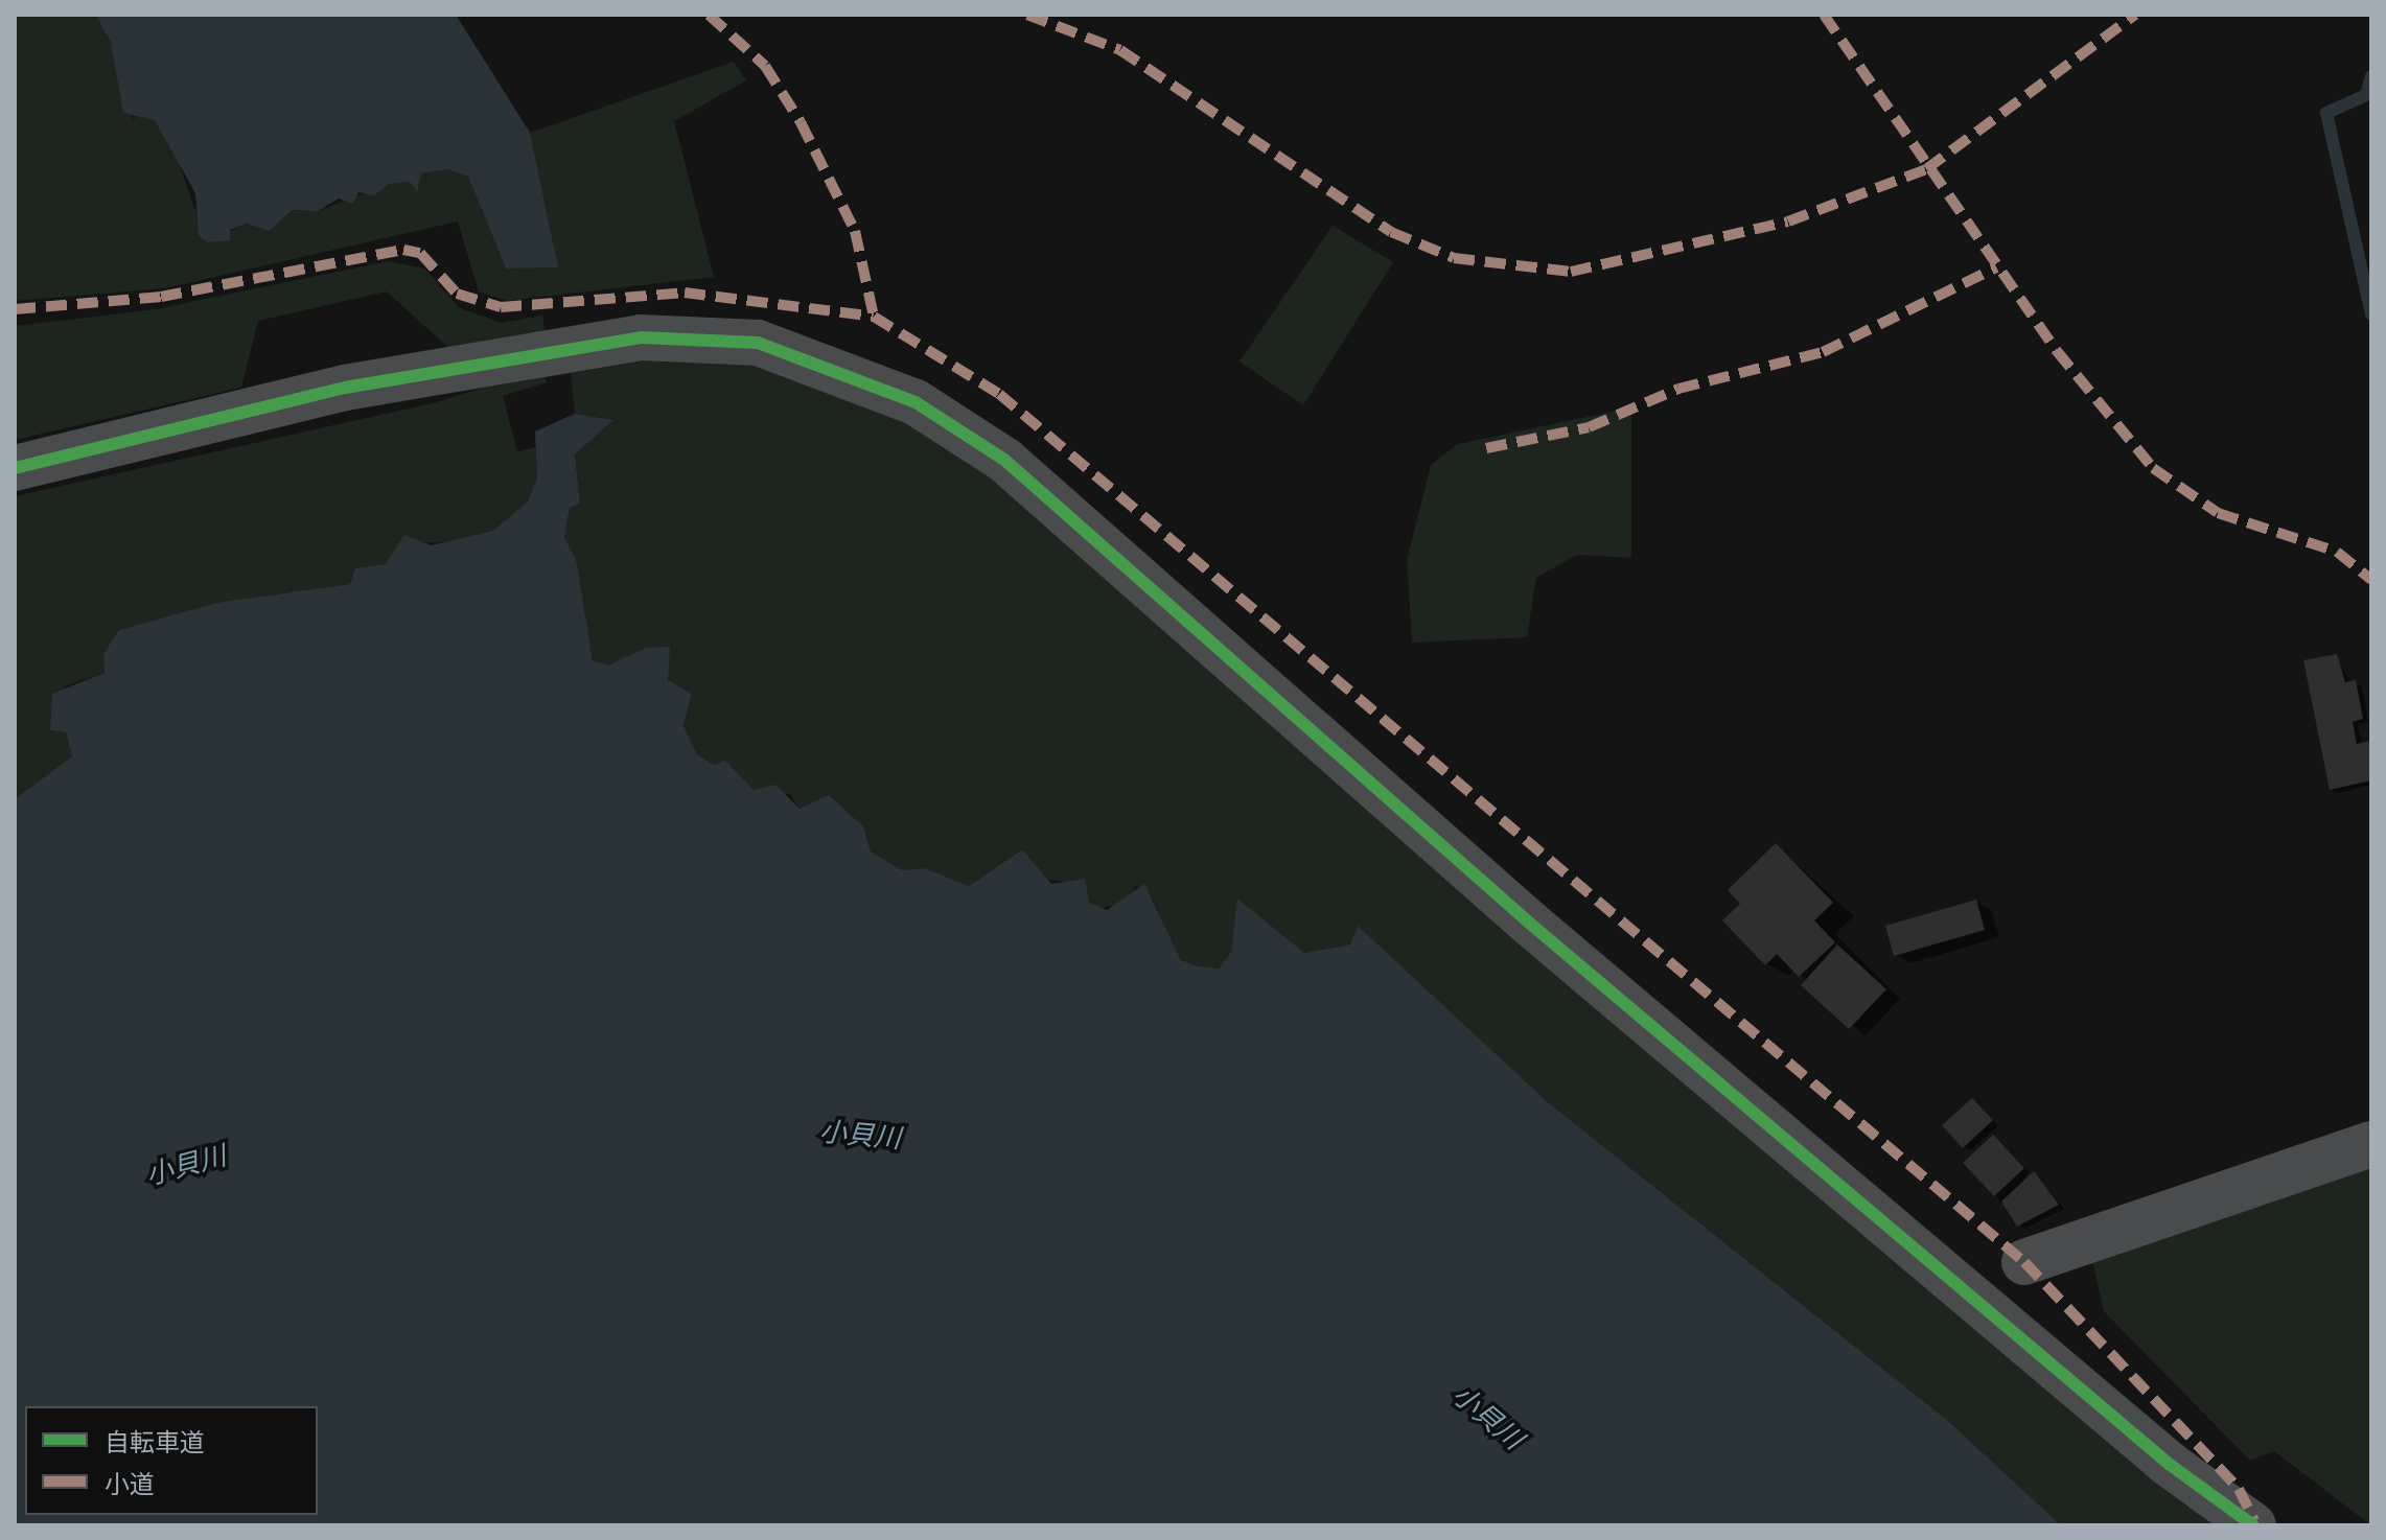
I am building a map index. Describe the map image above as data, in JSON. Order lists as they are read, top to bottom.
{
  "water": ["小貝川"],
  "legend": ["自転車道", "小道"]
}
